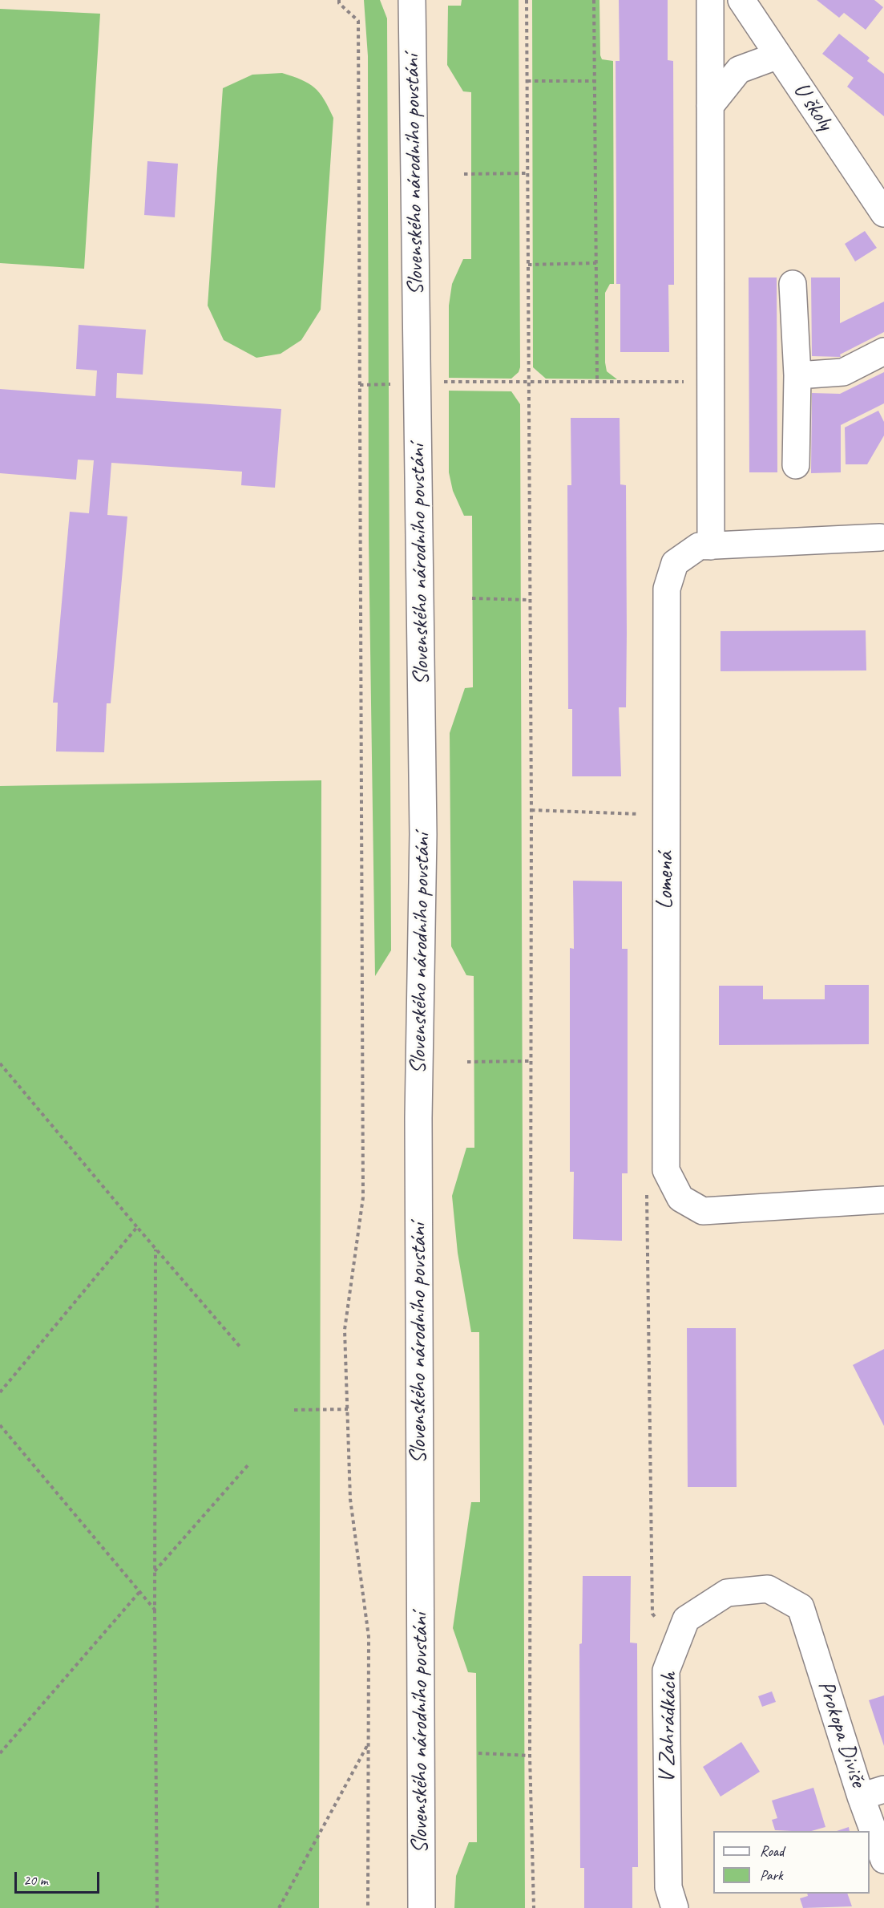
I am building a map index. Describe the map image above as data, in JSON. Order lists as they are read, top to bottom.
{
  "streets": {
    "street": [
      "U školy",
      "Slovenského národního povstání",
      "Lomená",
      "V Zahrádkách",
      "Prokopa Diviše"
    ]
  },
  "crossings": [
    ["V Zahrádkách", "Prokopa Diviše"]
  ],
  "legend": ["Road", "Park"],
  "scale_bar": "20 m"
}
